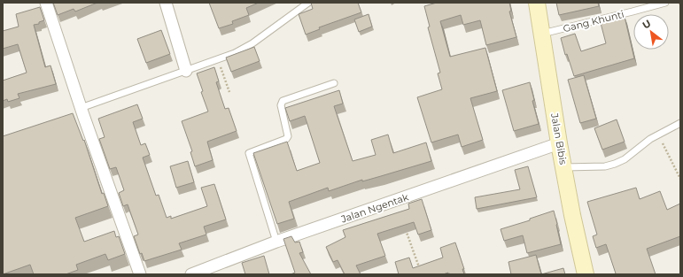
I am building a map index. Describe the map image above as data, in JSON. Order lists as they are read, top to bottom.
{
  "streets": {
    "main road": ["Jalan Bibis"],
    "street": ["Jalan Ngentak"],
    "lane": ["Gang Khunti"]
  },
  "crossings": [
    ["Gang Khunti", "Jalan Bibis"],
    ["Jalan Bibis", "Jalan Ngentak"]
  ],
  "north": "top left"
}
